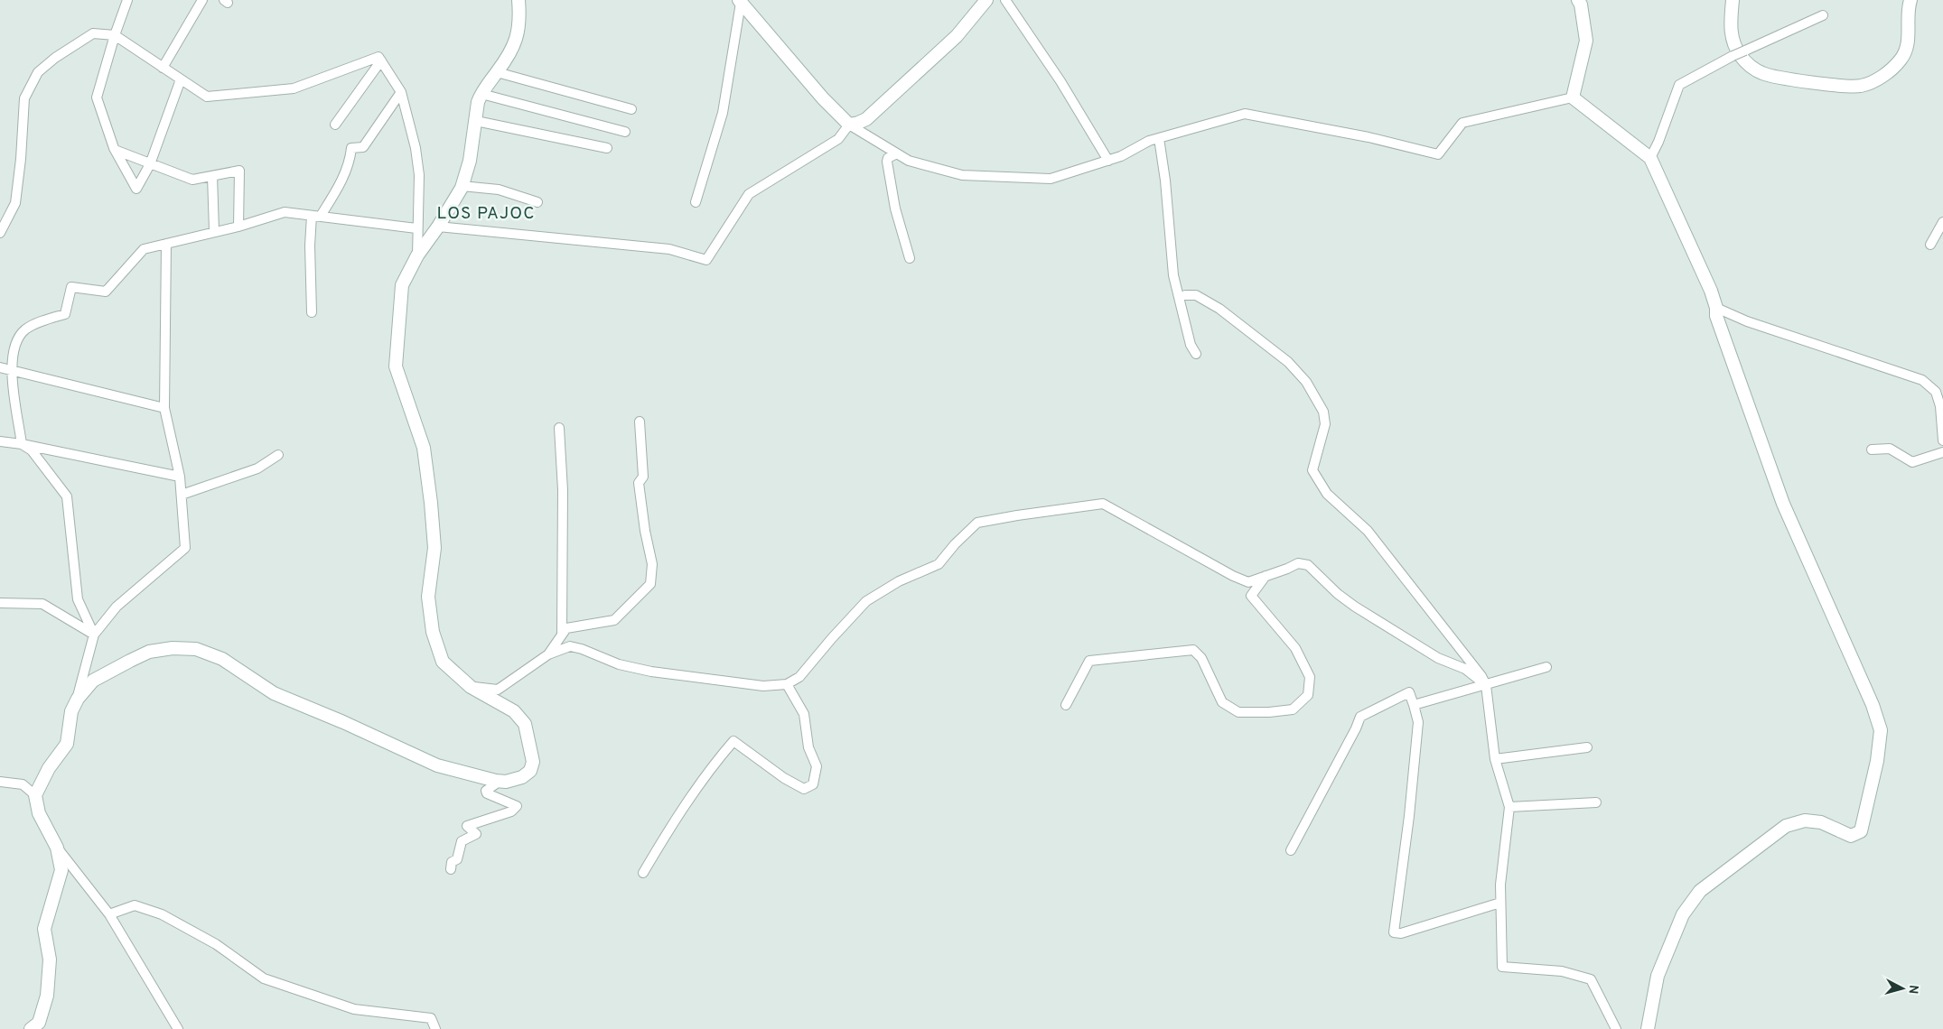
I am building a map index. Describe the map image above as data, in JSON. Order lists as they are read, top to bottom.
{
  "districts": ["LOS PAJOC"],
  "north": "right"
}
